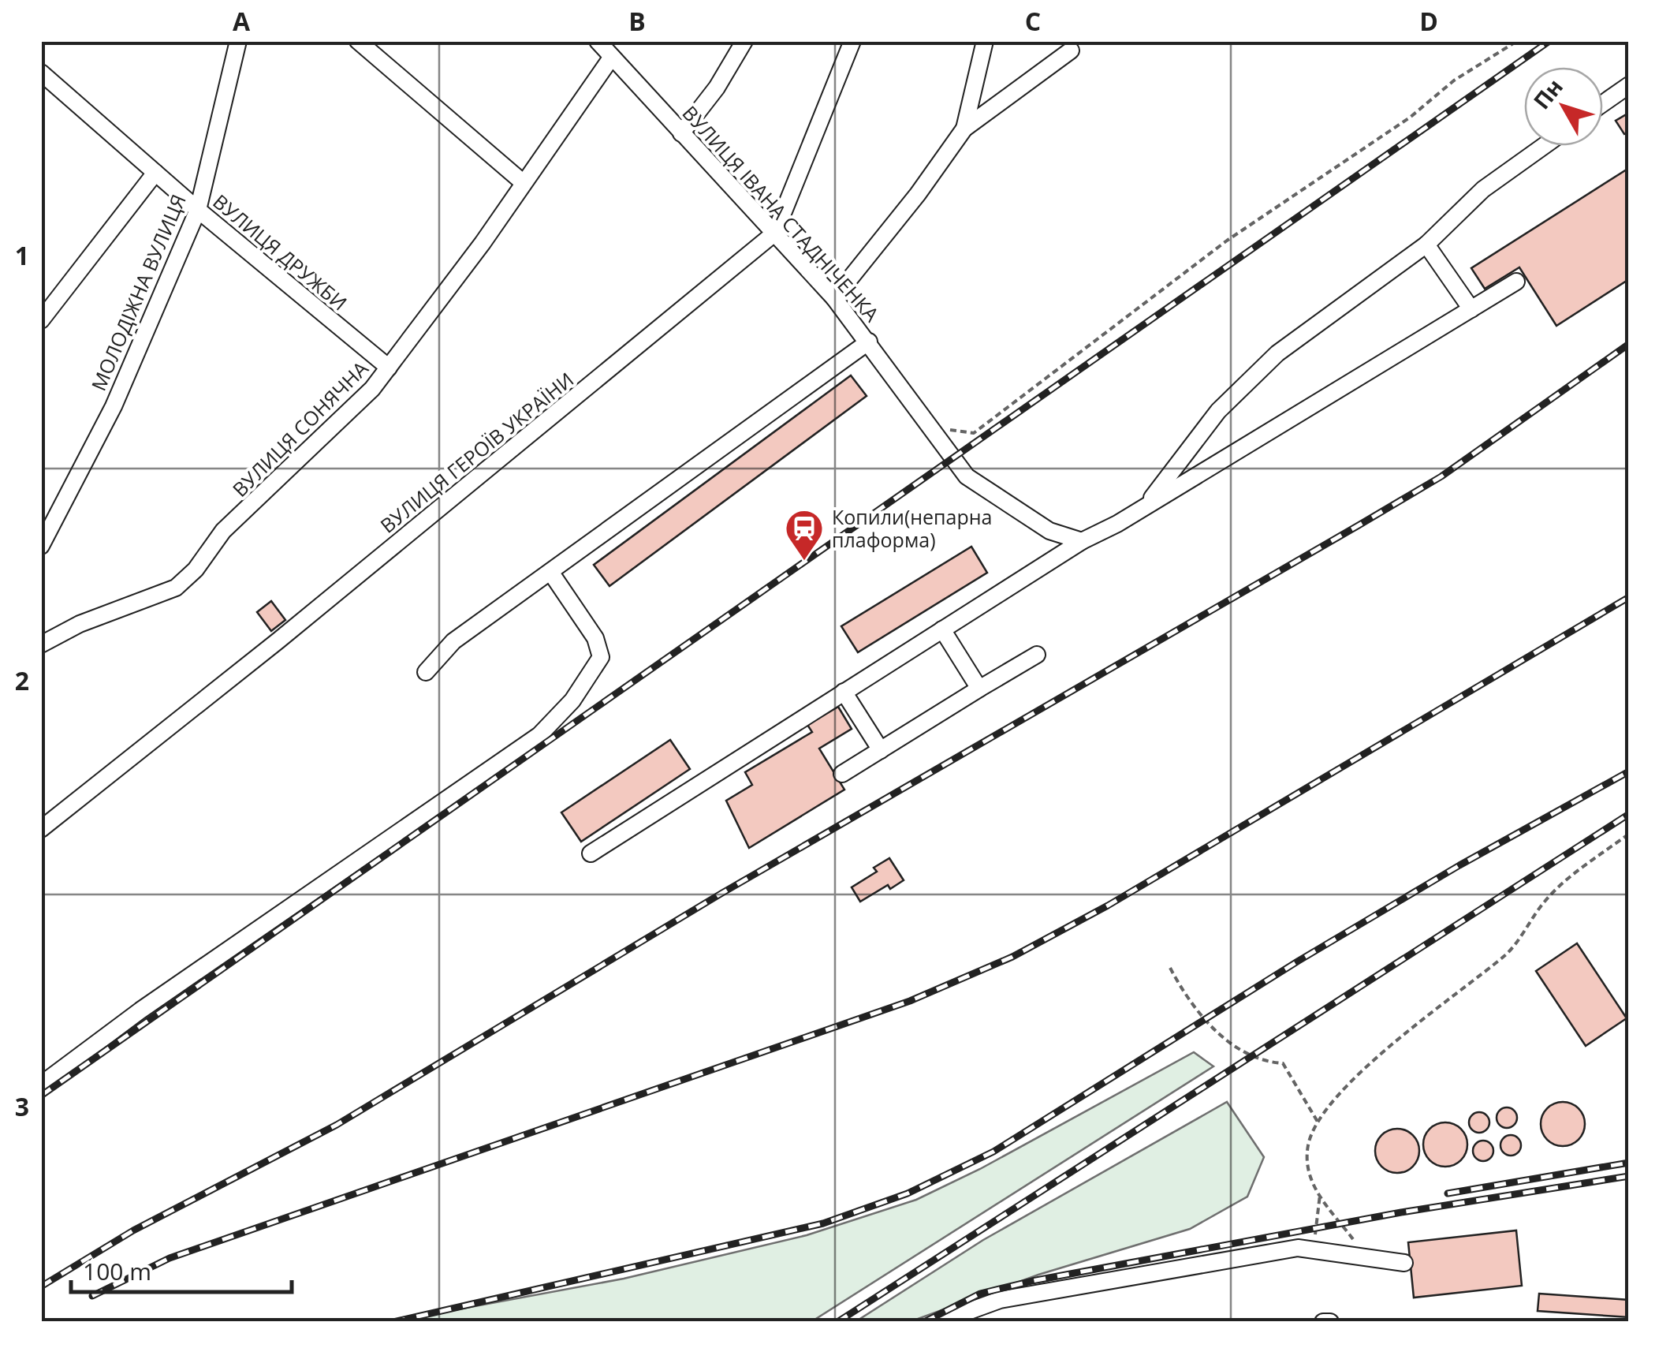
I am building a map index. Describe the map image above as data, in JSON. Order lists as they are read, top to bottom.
{
  "streets": {
    "street": [
      "ВУЛИЦЯ ІВАНА СТАДНІЧЕНКА",
      "ВУЛИЦЯ ДРУЖБИ",
      "МОЛОДІЖНА ВУЛИЦЯ",
      "ВУЛИЦЯ СОНЯЧНА",
      "ВУЛИЦЯ ГЕРОЇВ УКРАЇНИ"
    ]
  },
  "crossings": [
    ["ВУЛИЦЯ ІВАНА СТАДНІЧЕНКА", "ВУЛИЦЯ СОНЯЧНА"],
    ["ВУЛИЦЯ ІВАНА СТАДНІЧЕНКА", "ВУЛИЦЯ ГЕРОЇВ УКРАЇНИ"],
    ["ВУЛИЦЯ ДРУЖБИ", "МОЛОДІЖНА ВУЛИЦЯ"],
    ["ВУЛИЦЯ ДРУЖБИ", "ВУЛИЦЯ СОНЯЧНА"]
  ],
  "places": {
    "station": ["Копили(непарна плаформа)"]
  },
  "scale_bar": "100 m",
  "north": "top left",
  "grid": {
    "columns": [
      "A",
      "B",
      "C",
      "D"
    ],
    "rows": ["1", "2", "3"]
  }
}
